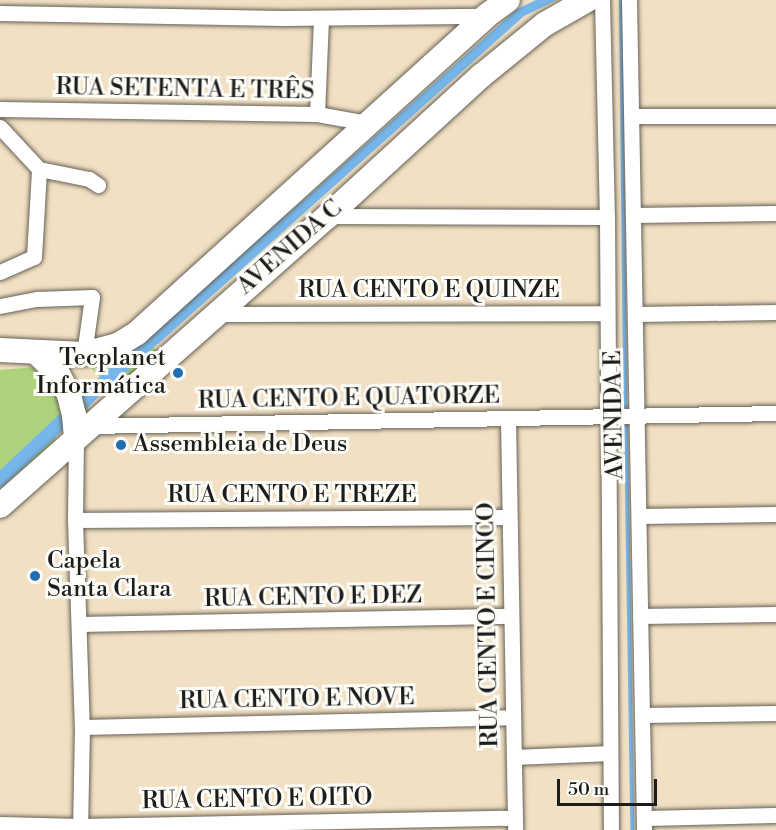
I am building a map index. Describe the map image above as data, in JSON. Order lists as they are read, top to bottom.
{
  "streets": {
    "main road": ["AVENIDA C"],
    "street": [
      "RUA SETENTA E TRÊS",
      "RUA CENTO E QUINZE",
      "RUA CENTO E QUATORZE",
      "AVENIDA E",
      "RUA CENTO E TREZE",
      "RUA CENTO E DEZ",
      "RUA CENTO E CINCO",
      "RUA CENTO E NOVE",
      "RUA CENTO E OITO"
    ]
  },
  "crossings": [
    ["RUA SETENTA E TRÊS", "AVENIDA C"],
    ["AVENIDA C", "RUA CENTO E QUINZE"],
    ["AVENIDA C", "RUA CENTO E QUATORZE"],
    ["RUA CENTO E QUINZE", "AVENIDA E"],
    ["RUA CENTO E QUATORZE", "AVENIDA E"],
    ["RUA CENTO E QUATORZE", "RUA CENTO E CINCO"],
    ["RUA CENTO E TREZE", "RUA CENTO E CINCO"],
    ["RUA CENTO E DEZ", "RUA CENTO E CINCO"],
    ["RUA CENTO E CINCO", "RUA CENTO E NOVE"],
    ["RUA CENTO E CINCO", "RUA CENTO E OITO"]
  ],
  "places": ["Tecplanet Informática", "Assembleia de Deus", "Capela Santa Clara"],
  "scale_bar": "50 m"
}
